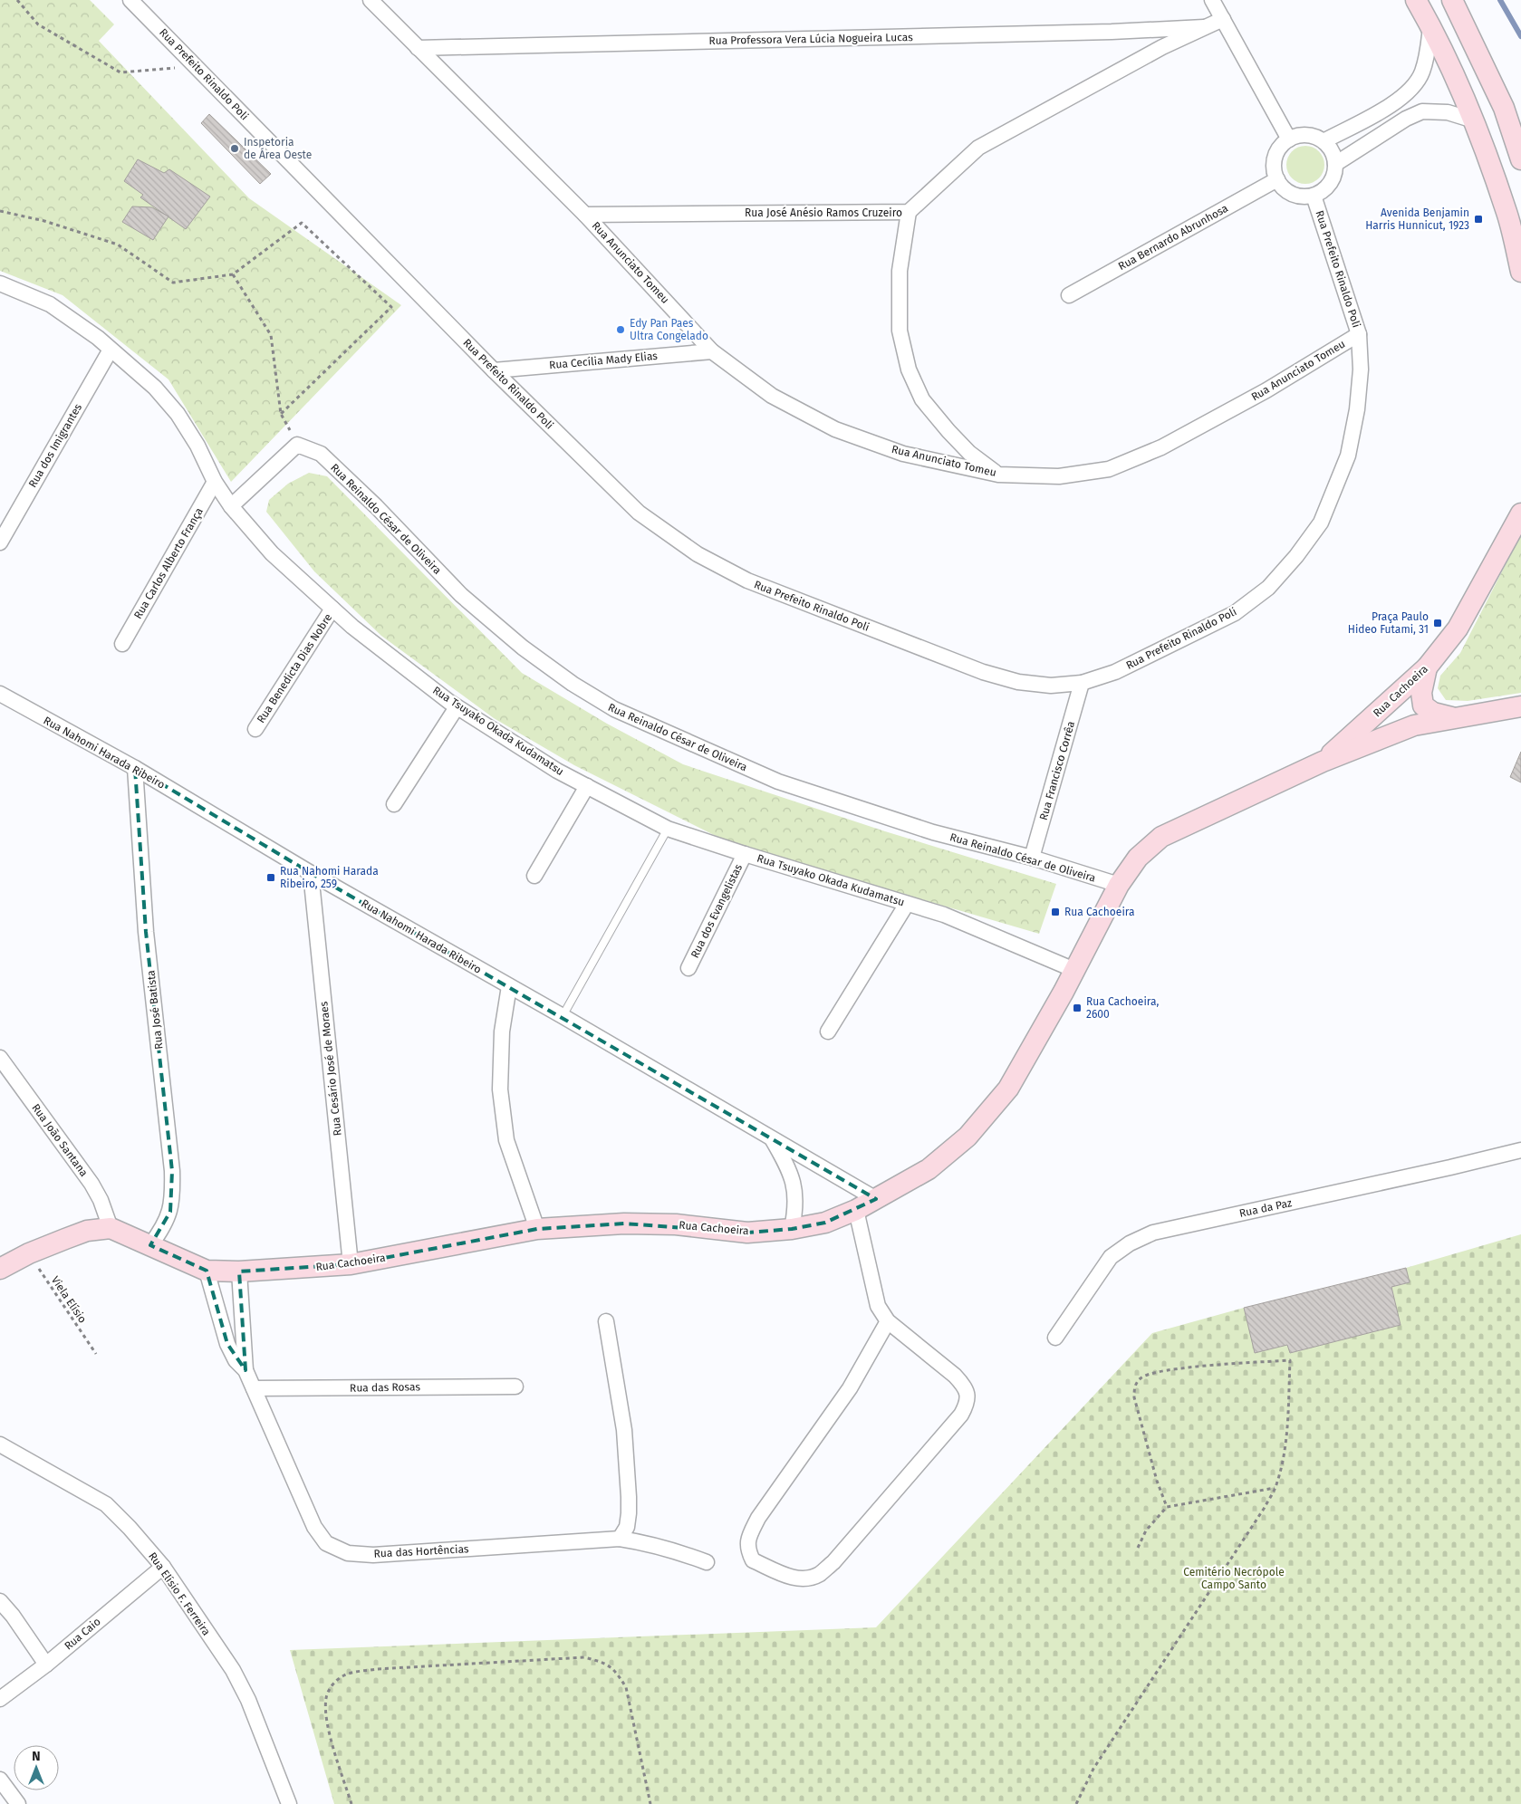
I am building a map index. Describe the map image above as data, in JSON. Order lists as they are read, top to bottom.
{
  "streets": {
    "main road": ["Rua Cachoeira"],
    "street": [
      "Rua Professora Vera Lúcia Nogueira Lucas",
      "Rua Prefeito Rinaldo Poli",
      "Rua José Anésio Ramos Cruzeiro",
      "Rua Bernardo Abrunhosa",
      "Rua Anunciato Tomeu",
      "Rua Cecília Mady Elias",
      "Rua dos Imigrantes",
      "Rua Reinaldo César de Oliveira",
      "Rua Carlos Alberto França",
      "Rua Benedicta Dias Nobre",
      "Rua Tsuyako Okada Kudamatsu",
      "Rua Nahomi Harada Ribeiro",
      "Rua Francisco Corrêa",
      "Rua dos Evangelistas",
      "Rua José Batista",
      "Rua Cesário José de Moraes",
      "Rua João Santana",
      "Rua da Paz",
      "Rua das Rosas",
      "Rua das Hortências",
      "Rua Elísio F. Ferreira",
      "Rua Caio"
    ],
    "path": ["Viela Elísio"]
  },
  "crossings": [
    ["Rua Professora Vera Lúcia Nogueira Lucas", "Rua José Anésio Ramos Cruzeiro"],
    ["Rua Professora Vera Lúcia Nogueira Lucas", "Rua Anunciato Tomeu"],
    ["Rua Prefeito Rinaldo Poli", "Rua Bernardo Abrunhosa"],
    ["Rua Prefeito Rinaldo Poli", "Rua Anunciato Tomeu"],
    ["Rua Prefeito Rinaldo Poli", "Rua Cecília Mady Elias"],
    ["Rua Prefeito Rinaldo Poli", "Rua Francisco Corrêa"],
    ["Rua José Anésio Ramos Cruzeiro", "Rua Anunciato Tomeu"],
    ["Rua Anunciato Tomeu", "Rua Cecília Mady Elias"],
    ["Rua dos Imigrantes", "Rua Tsuyako Okada Kudamatsu"],
    ["Rua Reinaldo César de Oliveira", "Rua Cachoeira"],
    ["Rua Reinaldo César de Oliveira", "Rua Francisco Corrêa"],
    ["Rua Carlos Alberto França", "Rua Tsuyako Okada Kudamatsu"],
    ["Rua Benedicta Dias Nobre", "Rua Tsuyako Okada Kudamatsu"],
    ["Rua Cachoeira", "Rua Tsuyako Okada Kudamatsu"],
    ["Rua Cachoeira", "Rua Nahomi Harada Ribeiro"],
    ["Rua Cachoeira", "Rua José Batista"],
    ["Rua Cachoeira", "Rua Cesário José de Moraes"],
    ["Rua Cachoeira", "Rua João Santana"],
    ["Rua Cachoeira", "Viela Elísio"],
    ["Rua Cachoeira", "Rua das Hortências"],
    ["Rua Tsuyako Okada Kudamatsu", "Rua dos Evangelistas"],
    ["Rua Nahomi Harada Ribeiro", "Rua José Batista"],
    ["Rua Nahomi Harada Ribeiro", "Rua Cesário José de Moraes"],
    ["Rua das Rosas", "Rua das Hortências"],
    ["Rua Elísio F. Ferreira", "Rua Caio"]
  ],
  "parks": ["Cemitério Necrópole Campo Santo"],
  "places": {
    "other": ["Inspetoria de Área Oeste", "Edy Pan Paes Ultra Congelado"],
    "transit": [
      "Avenida Benjamin Harris Hunnicut, 1923",
      "Praça Paulo Hideo Futami, 31",
      "Rua Nahomi Harada Ribeiro, 259",
      "Rua Cachoeira",
      "Rua Cachoeira, 2600"
    ]
  },
  "north": "top"
}
